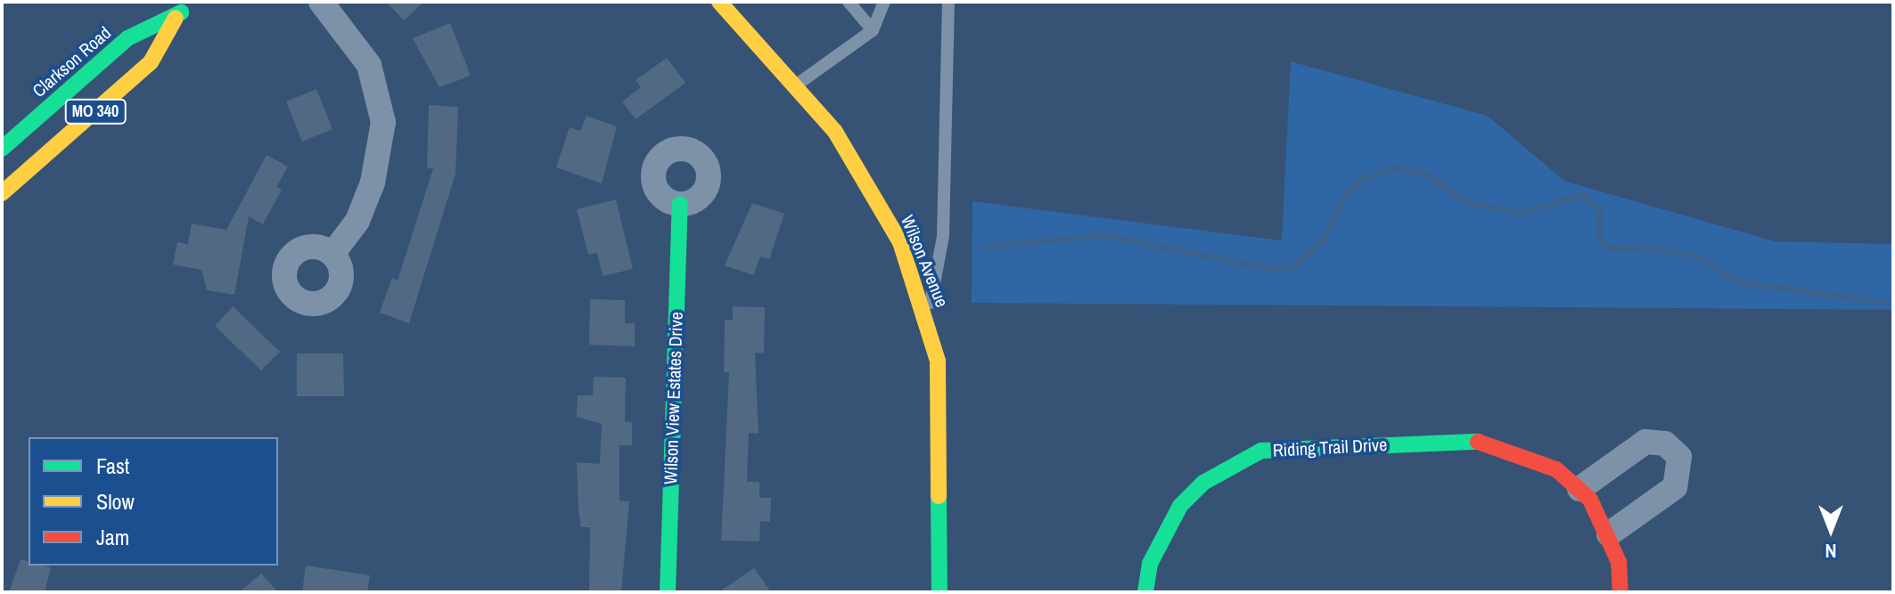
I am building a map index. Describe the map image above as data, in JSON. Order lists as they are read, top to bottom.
{
  "streets": {
    "street": [
      "Clarkson Road",
      "MO 340",
      "Wilson Avenue",
      "Wilson View Estates Drive",
      "Riding Trail Drive"
    ]
  },
  "legend": ["Fast", "Slow", "Jam"],
  "north": "bottom"
}
